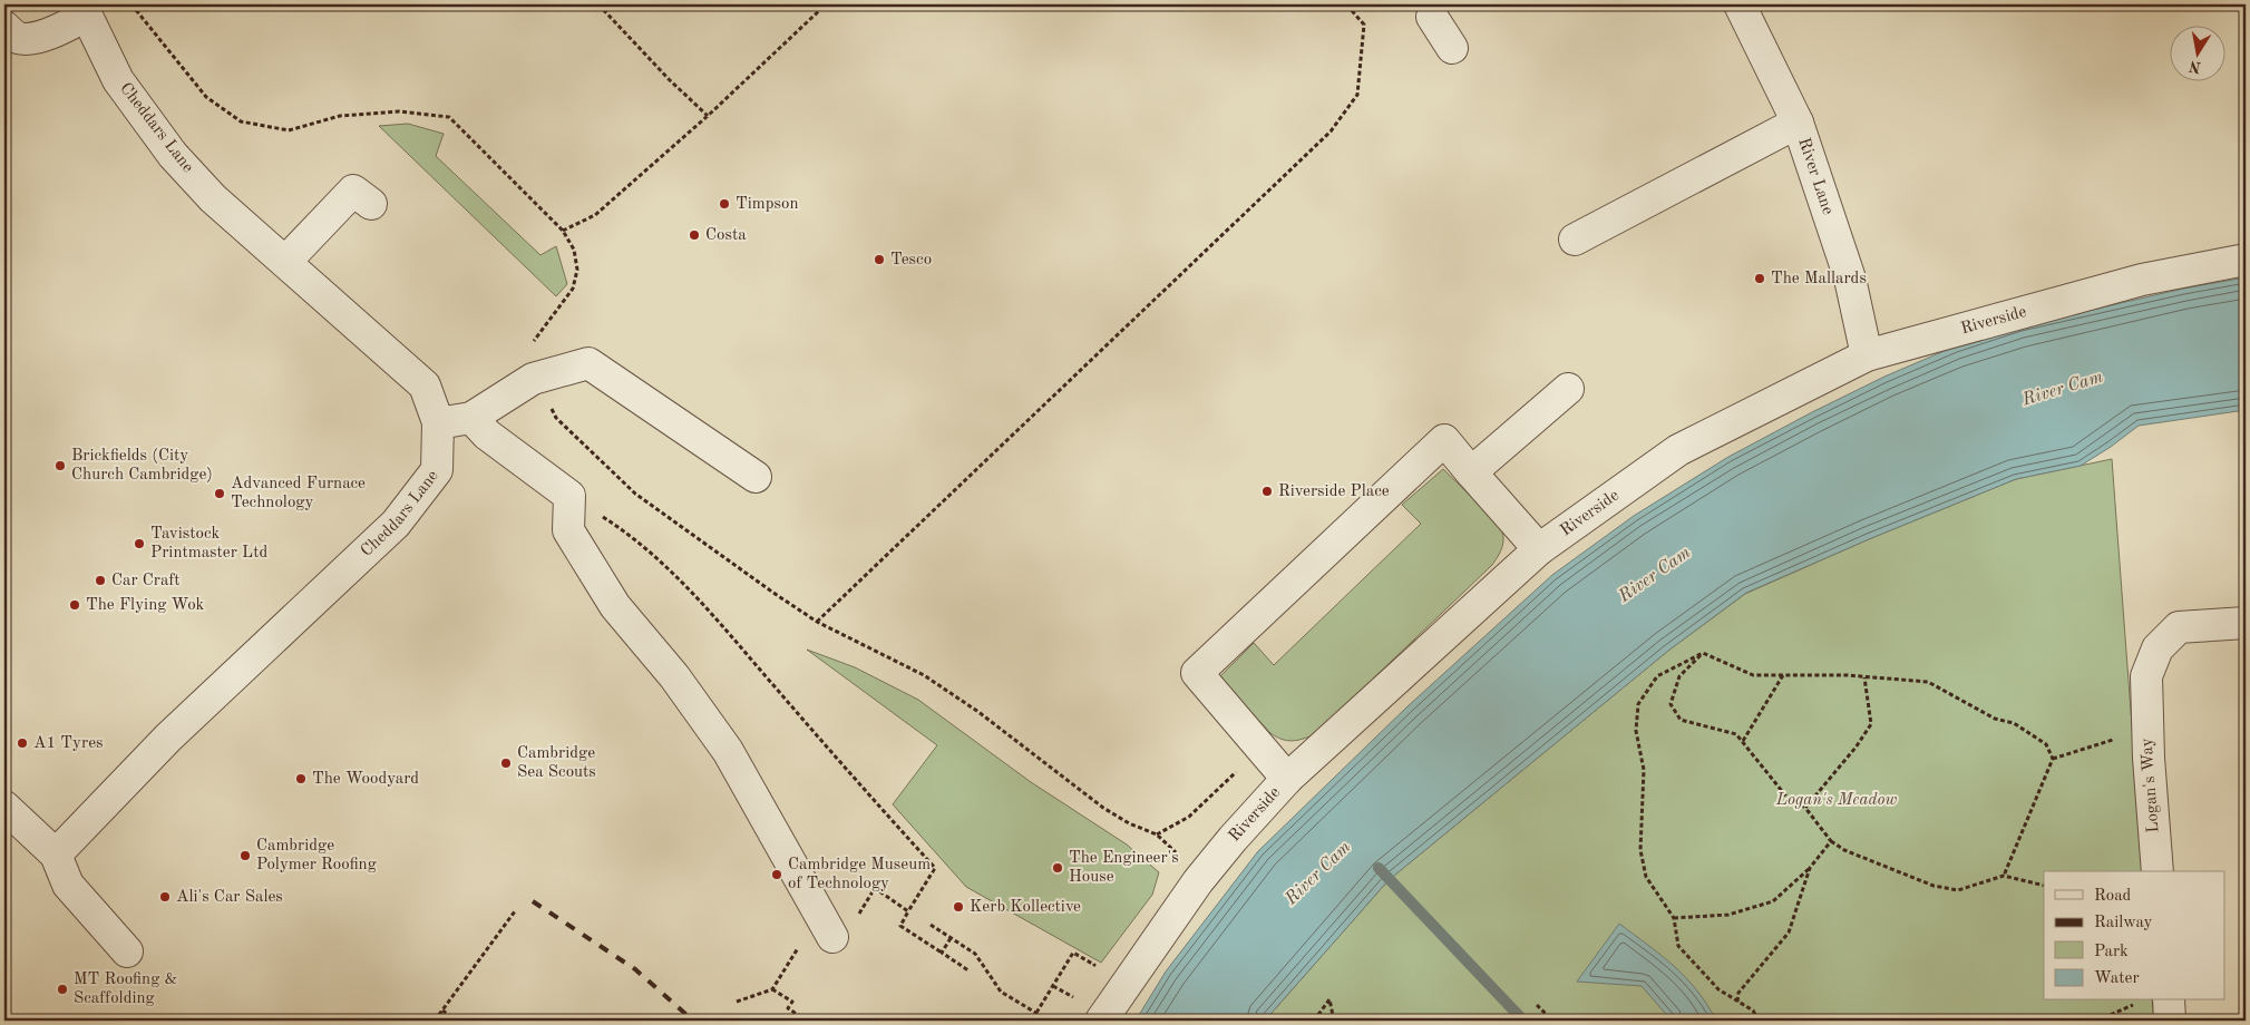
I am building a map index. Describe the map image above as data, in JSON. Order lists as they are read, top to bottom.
{
  "streets": {
    "street": [
      "Cheddars Lane",
      "River Lane",
      "Riverside",
      "Logan's Way"
    ]
  },
  "crossings": [
    ["River Lane", "Riverside"]
  ],
  "water": ["River Cam"],
  "parks": ["Logan's Meadow"],
  "places": [
    "Timpson",
    "Costa",
    "Tesco",
    "The Mallards",
    "Brickfields (City Church Cambridge)",
    "Riverside Place",
    "Advanced Furnace Technology",
    "Tavistock Printmaster Ltd",
    "Car Craft",
    "The Flying Wok",
    "A1 Tyres",
    "Cambridge Sea Scouts",
    "The Woodyard",
    "Cambridge Polymer Roofing",
    "The Engineer's House",
    "Cambridge Museum of Technology",
    "Ali's Car Sales",
    "Kerb Kollective",
    "MT Roofing & Scaffolding"
  ],
  "legend": [
    "Road",
    "Railway",
    "Park",
    "Water"
  ],
  "north": "bottom"
}
